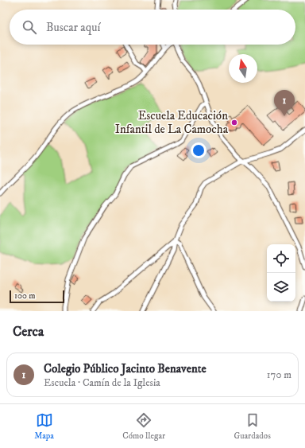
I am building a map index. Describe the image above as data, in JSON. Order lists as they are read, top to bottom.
{
  "places": ["Escuela Educación Infantil de La Camocha"],
  "scale_bar": "100 m",
  "north": "top",
  "page": {
    "search": "Buscar aquí",
    "pins": "1",
    "scale": "100 m",
    "heading": "Cerca",
    "list": [
      {
        "mark": "1",
        "name": "Colegio Público Jacinto Benavente",
        "note": "Escuela · Camín de la Iglesia",
        "value": "170 m"
      }
    ],
    "nav": ["Mapa", "Cómo llegar", "Guardados"]
  }
}
